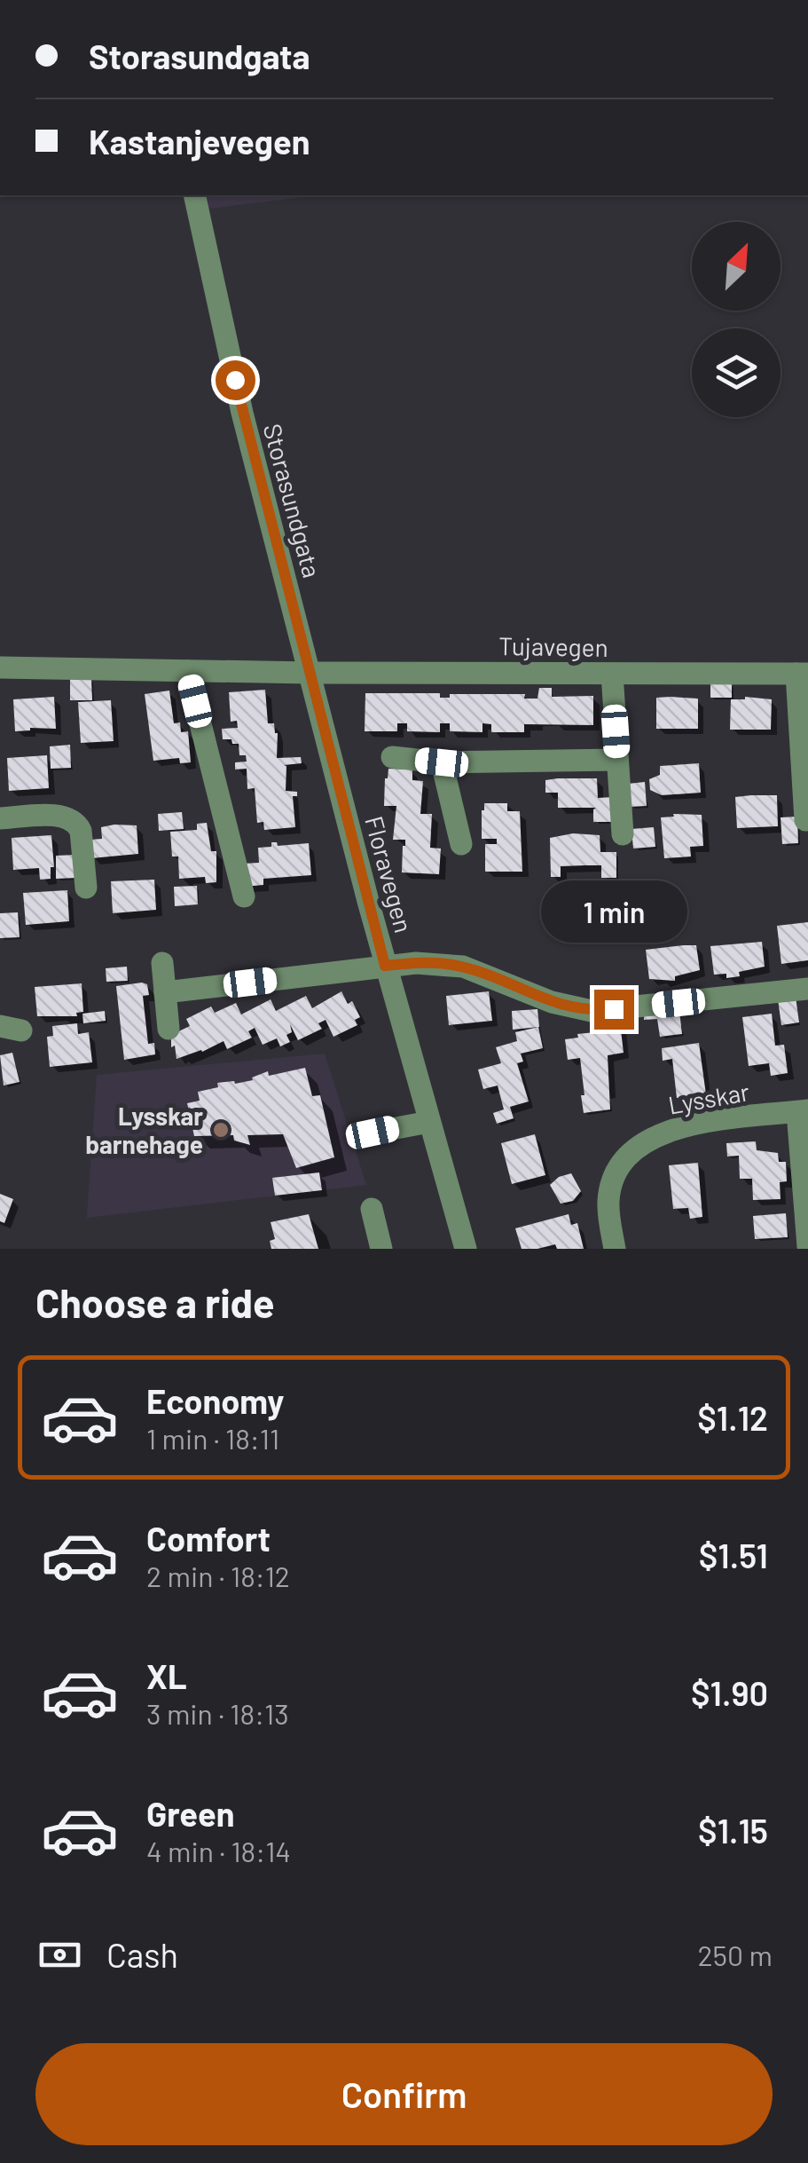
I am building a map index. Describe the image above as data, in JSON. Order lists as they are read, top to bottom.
{
  "streets": {
    "street": [
      "Storasundgata",
      "Tujavegen",
      "Floravegen",
      "Lysskar"
    ]
  },
  "crossings": [
    ["Storasundgata", "Tujavegen"],
    ["Storasundgata", "Floravegen"],
    ["Tujavegen", "Floravegen"]
  ],
  "places": ["Lysskar barnehage"],
  "north": "top right",
  "page": {
    "banner": ["Storasundgata", "Kastanjevegen"],
    "bubble": "1 min",
    "heading": "Choose a ride",
    "list": [
      {
        "name": "Economy",
        "note": "1 min · 18:11",
        "value": "$1.12"
      },
      {
        "name": "Comfort",
        "note": "2 min · 18:12",
        "value": "$1.51"
      },
      {
        "name": "XL",
        "note": "3 min · 18:13",
        "value": "$1.90"
      },
      {
        "name": "Green",
        "note": "4 min · 18:14",
        "value": "$1.15"
      }
    ],
    "pay": ["Cash", "250 m"],
    "buttons": "Confirm"
  }
}
